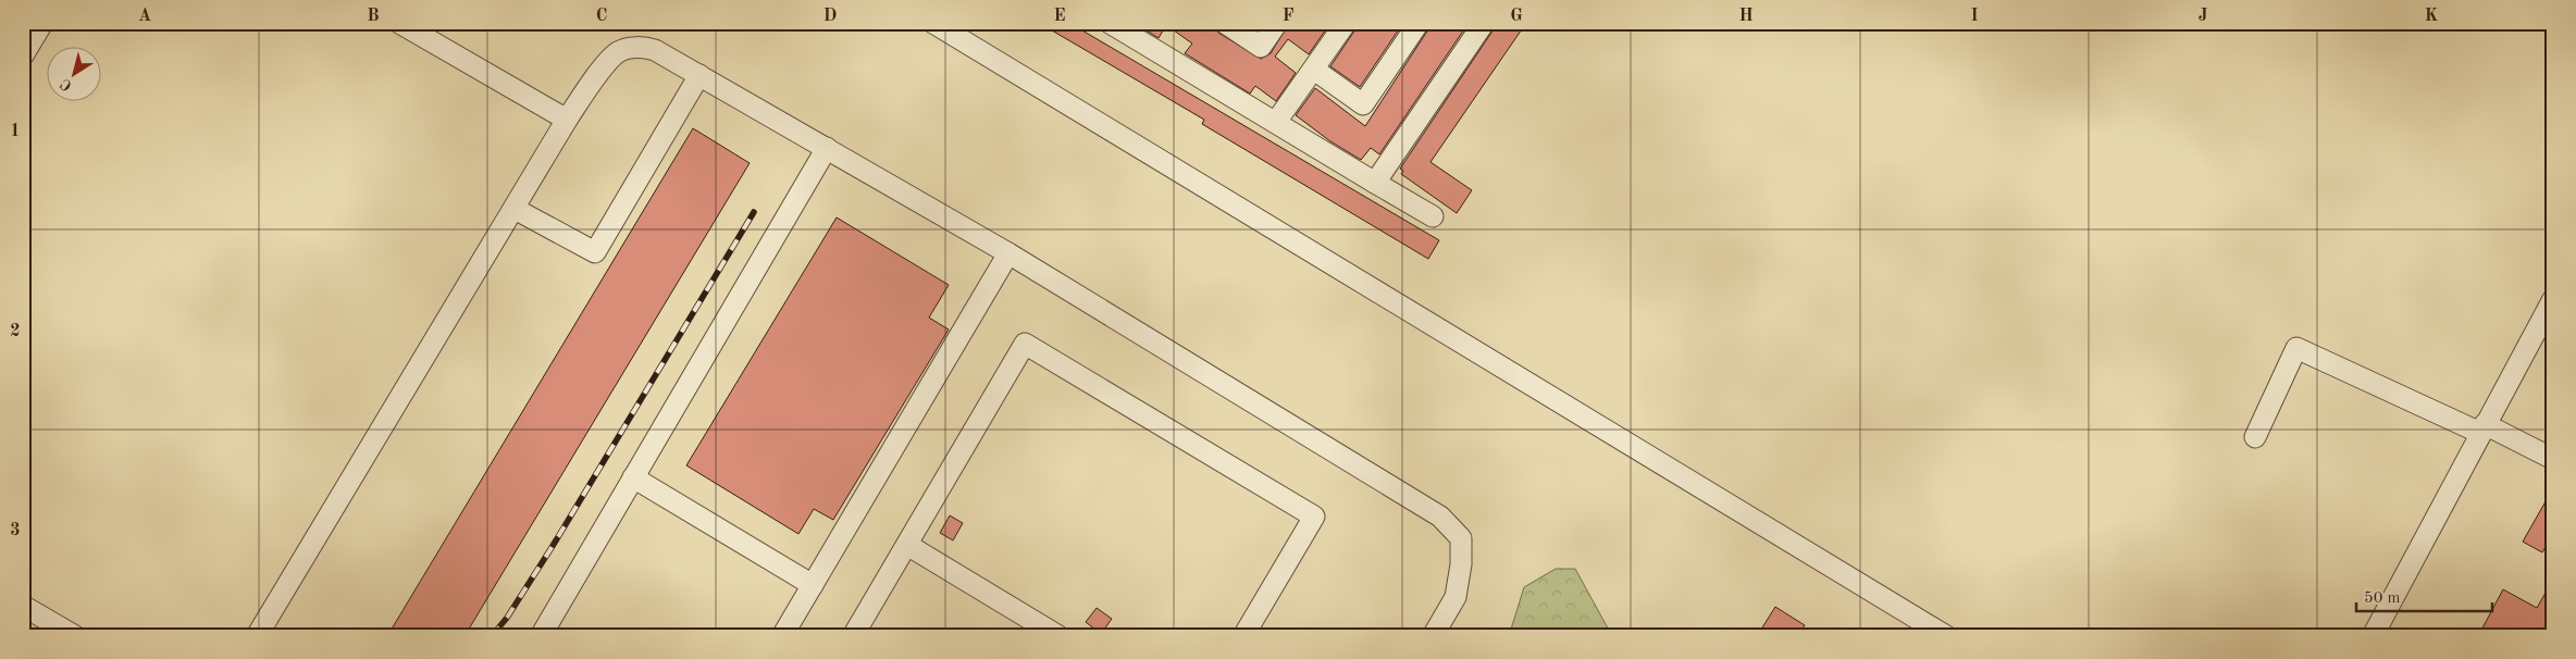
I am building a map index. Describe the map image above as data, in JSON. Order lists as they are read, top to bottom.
{
  "scale_bar": "50 m",
  "north": "bottom left",
  "grid": {
    "columns": [
      "A",
      "B",
      "C",
      "D",
      "E",
      "F",
      "G",
      "H",
      "I",
      "J",
      "K"
    ],
    "rows": ["1", "2", "3"]
  }
}
